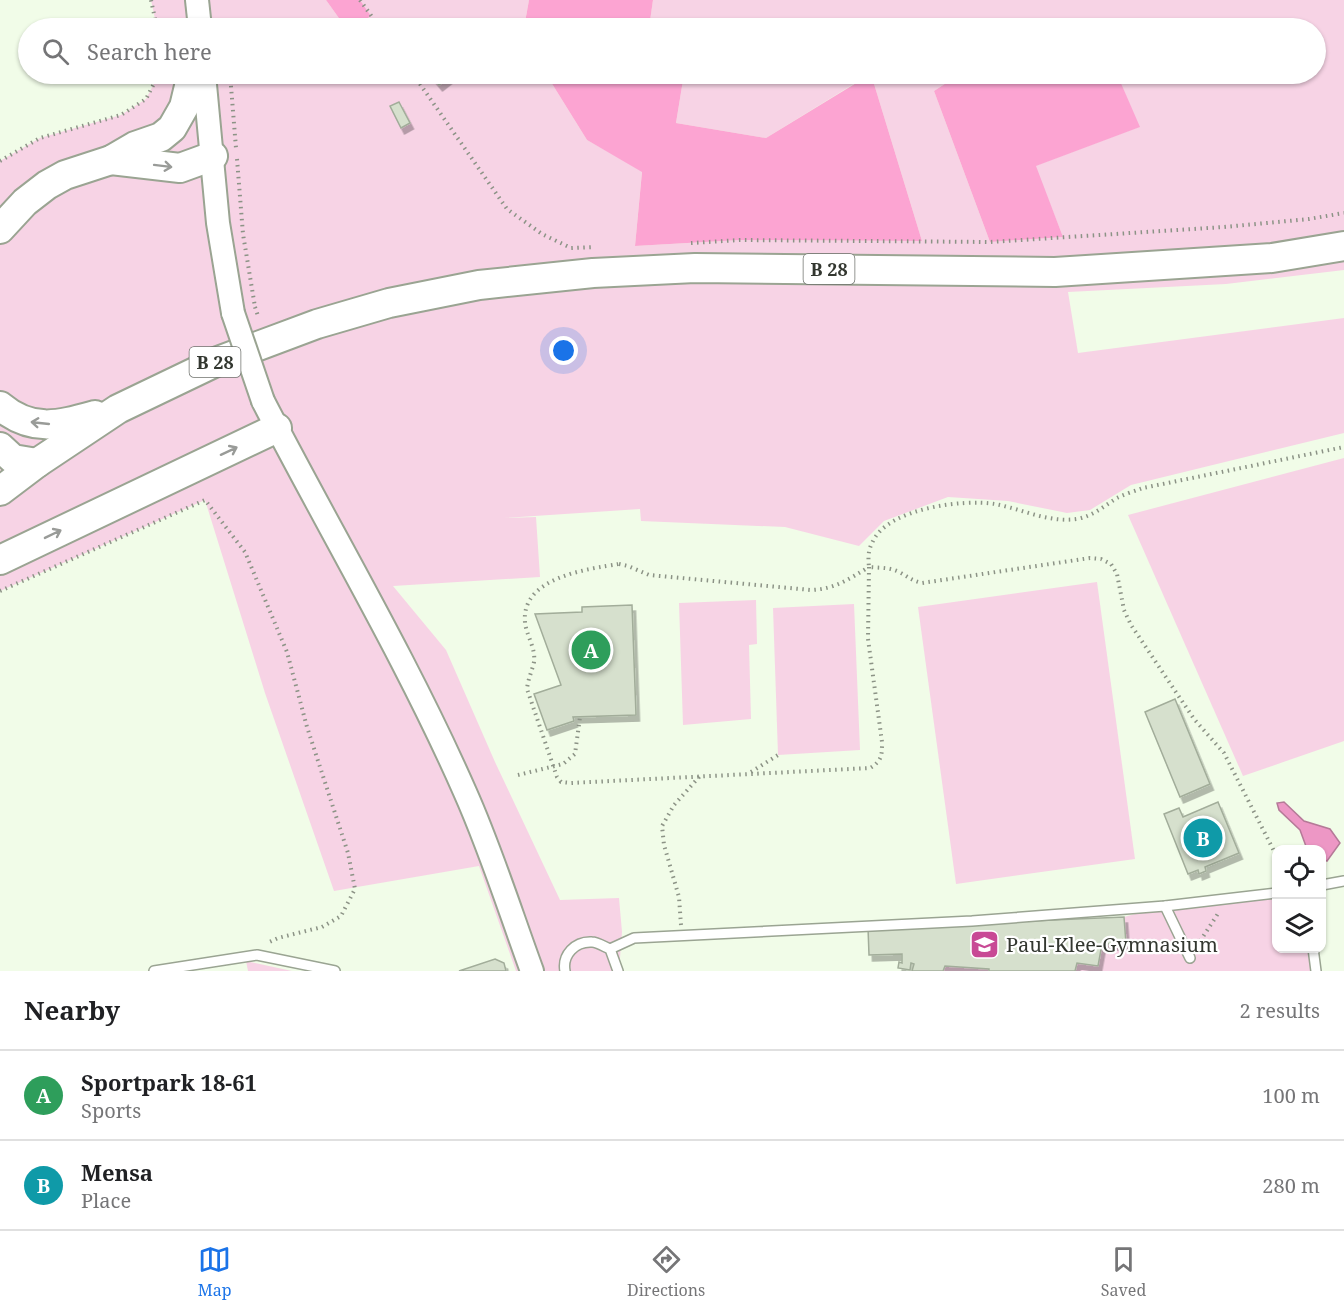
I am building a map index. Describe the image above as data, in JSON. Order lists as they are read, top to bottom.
{
  "streets": {
    "main road": ["B 28"]
  },
  "places": {
    "school or university": ["Paul-Klee-Gymnasium"]
  },
  "page": {
    "search": "Search here",
    "pins": ["A", "B"],
    "heading": ["Nearby", "2 results"],
    "list": [
      {
        "mark": "A",
        "name": "Sportpark 18-61",
        "note": "Sports",
        "value": "100 m"
      },
      {
        "mark": "B",
        "name": "Mensa",
        "note": "Place",
        "value": "280 m"
      }
    ],
    "nav": ["Map", "Directions", "Saved"]
  }
}
